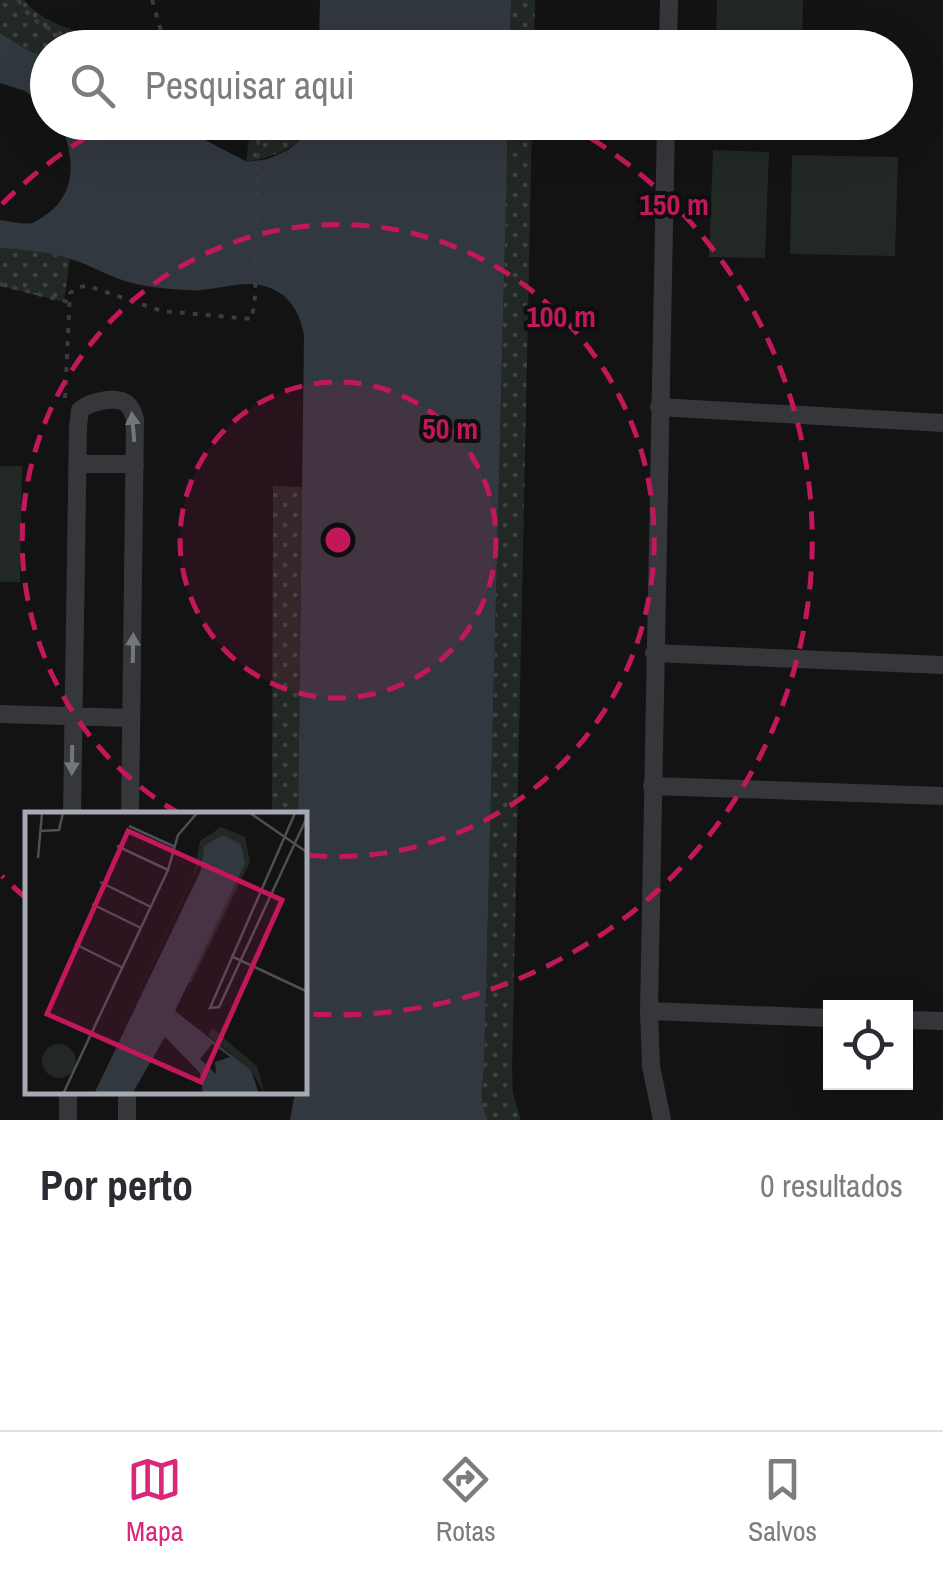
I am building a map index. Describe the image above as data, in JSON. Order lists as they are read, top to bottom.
{
  "page": {
    "search": "Pesquisar aqui",
    "heading": ["Por perto", "0 resultados"],
    "nav": ["Mapa", "Rotas", "Salvos"]
  },
  "rings": ["150 m", "100 m", "50 m"]
}
